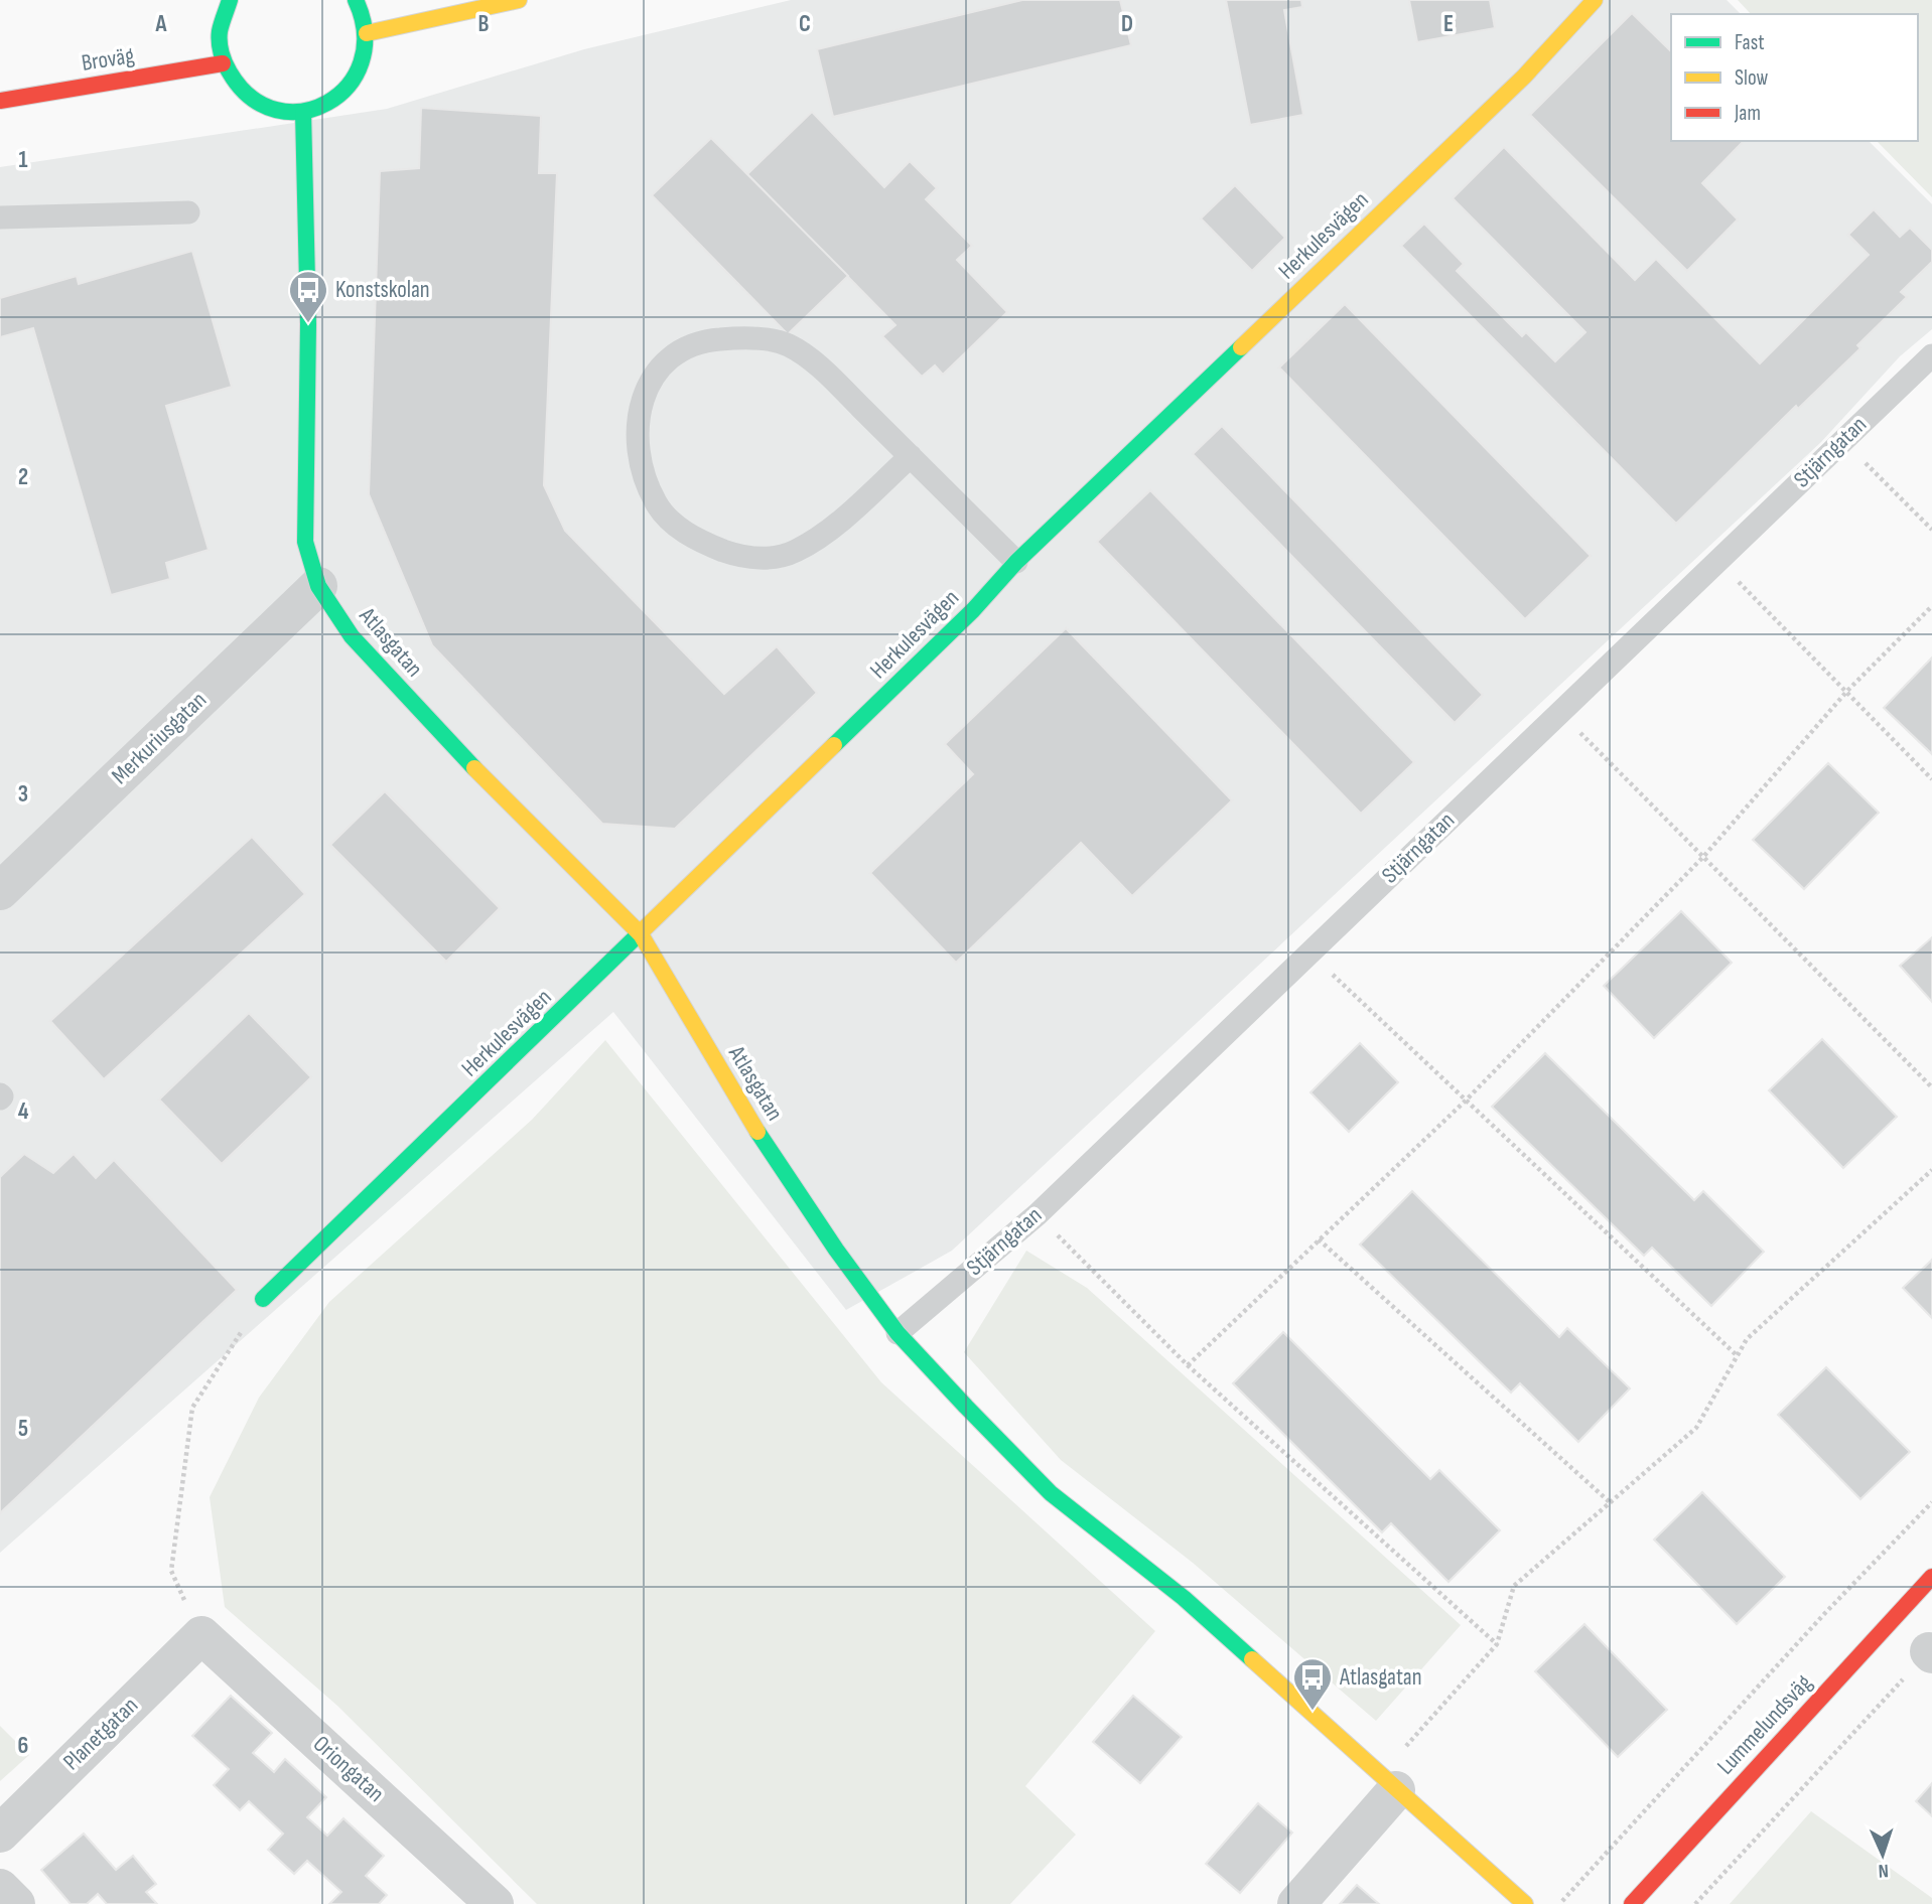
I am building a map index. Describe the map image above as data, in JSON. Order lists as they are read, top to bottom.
{
  "streets": {
    "street": [
      "Broväg",
      "Herkulesvägen",
      "Atlasgatan",
      "Merkuriusgatan",
      "Lummelundsväg",
      "Planetgatan",
      "Oriongatan"
    ],
    "lane": ["Stjärngatan"]
  },
  "crossings": [
    ["Herkulesvägen", "Atlasgatan"],
    ["Stjärngatan", "Atlasgatan"],
    ["Atlasgatan", "Merkuriusgatan"],
    ["Planetgatan", "Oriongatan"]
  ],
  "places": {
    "bus stop": ["Konstskolan", "Atlasgatan"]
  },
  "legend": ["Fast", "Slow", "Jam"],
  "north": "bottom",
  "grid": {
    "columns": [
      "A",
      "B",
      "C",
      "D",
      "E"
    ],
    "rows": [
      "1",
      "2",
      "3",
      "4",
      "5",
      "6"
    ]
  }
}
